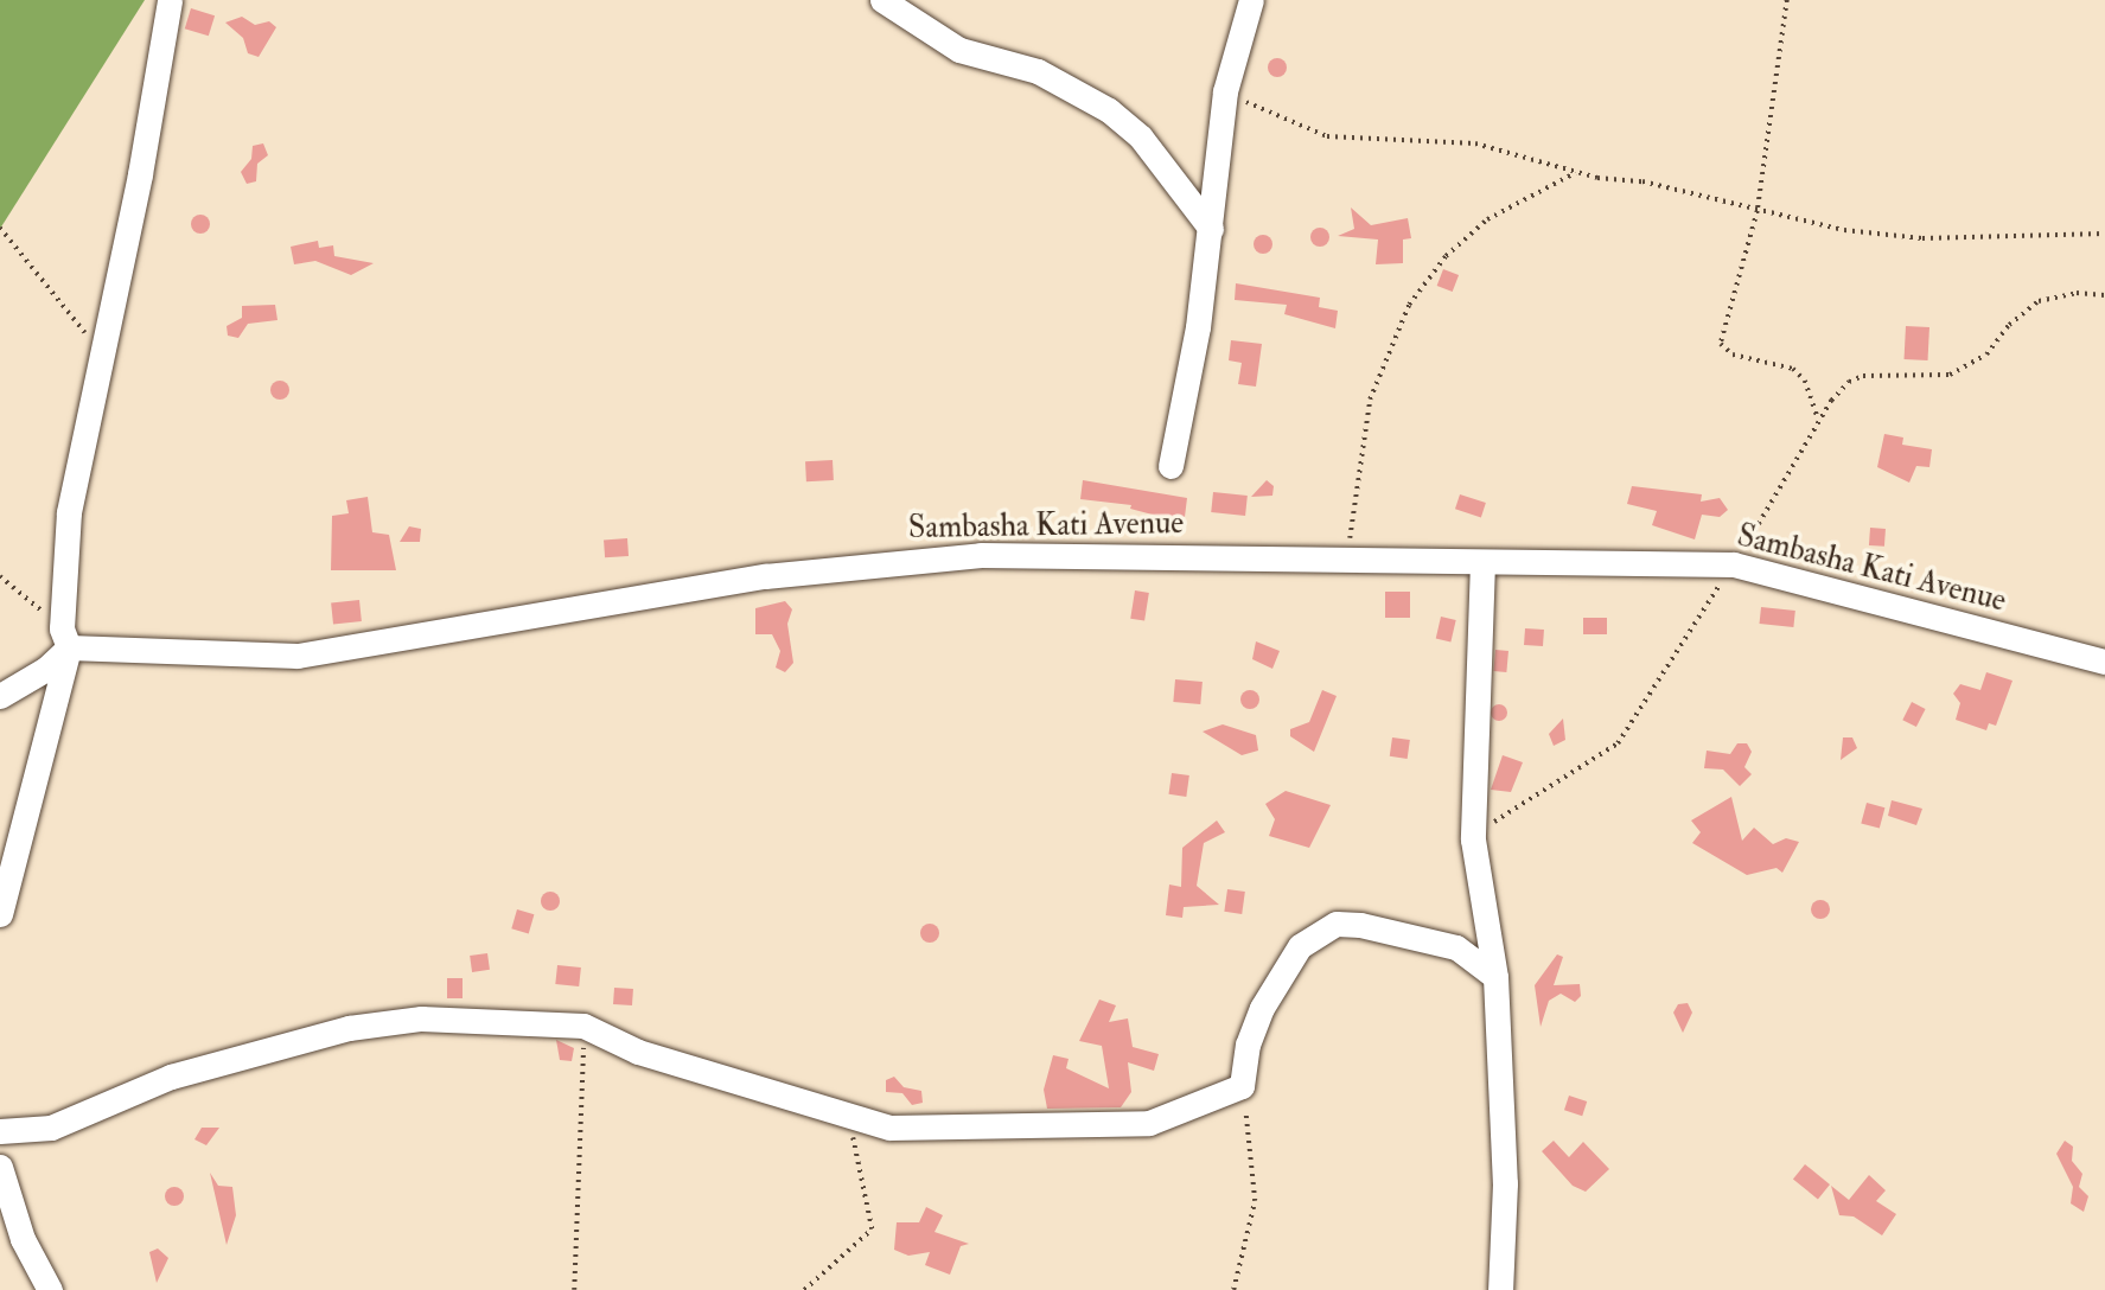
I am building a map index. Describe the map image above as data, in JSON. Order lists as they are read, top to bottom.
{
  "streets": {
    "street": ["Sambasha Kati Avenue"]
  }
}
